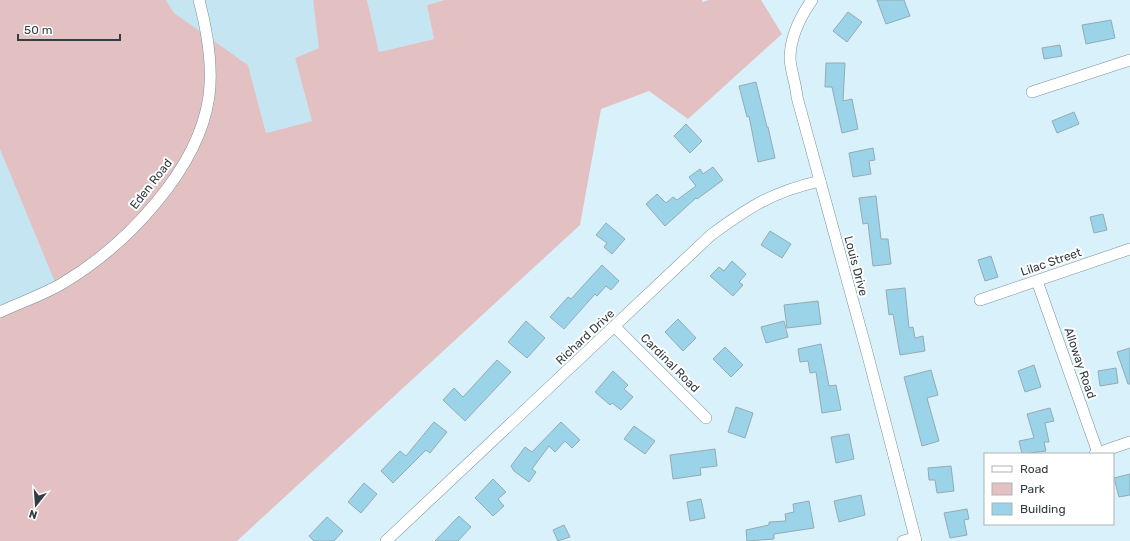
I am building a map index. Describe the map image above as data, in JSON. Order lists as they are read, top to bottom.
{
  "streets": {
    "street": [
      "Eden Road",
      "Lilac Street",
      "Louis Drive",
      "Richard Drive",
      "Cardinal Road",
      "Alloway Road"
    ]
  },
  "crossings": [
    ["Lilac Street", "Alloway Road"],
    ["Louis Drive", "Richard Drive"],
    ["Richard Drive", "Cardinal Road"]
  ],
  "legend": ["Road", "Park", "Building"],
  "scale_bar": "50 m",
  "north": "bottom"
}
